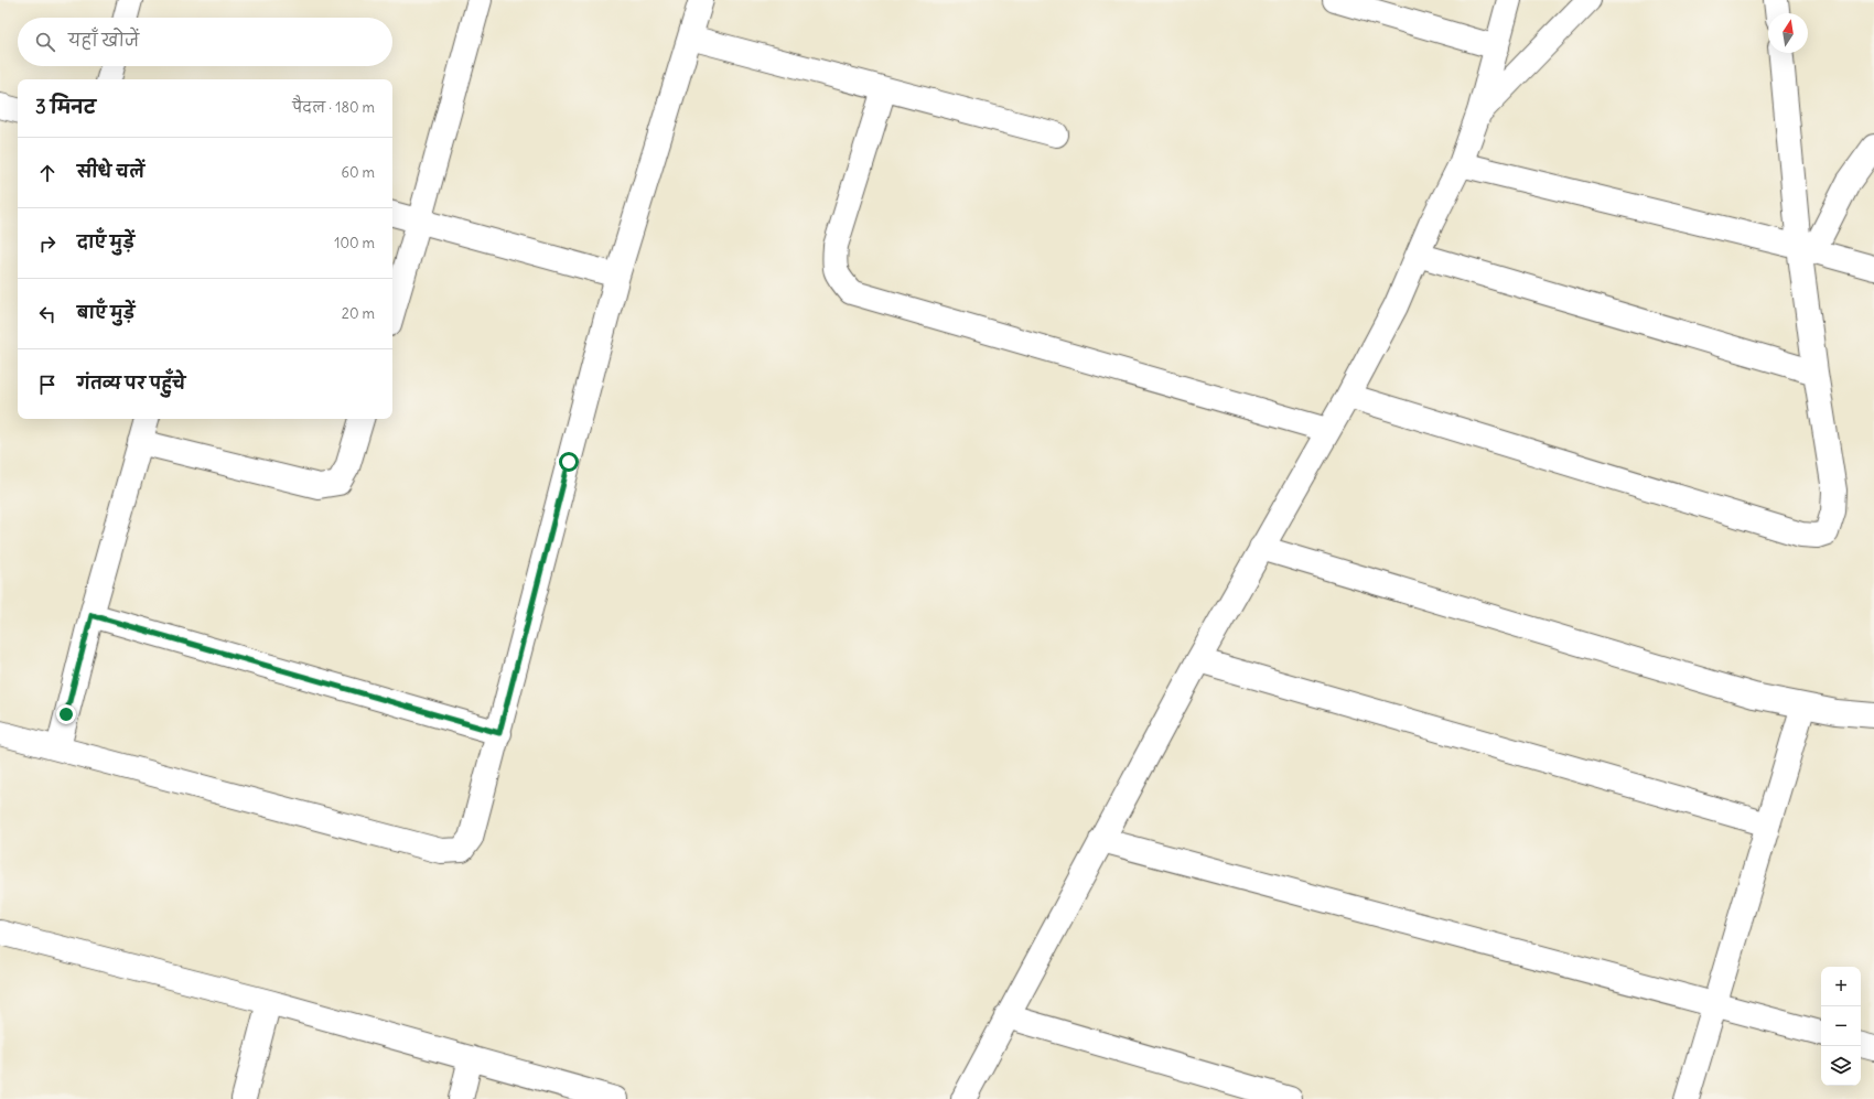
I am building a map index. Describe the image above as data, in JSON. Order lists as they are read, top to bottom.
{
  "north": "top",
  "page": {
    "search": "यहाँ खोजें",
    "heading": ["3 मिनट", "पैदल · 180 m"],
    "list": [
      ["सीधे चलें", "60 m"],
      ["दाएँ मुड़ें", "100 m"],
      ["बाएँ मुड़ें", "20 m"],
      "गंतव्य पर पहुँचे"
    ],
    "map_buttons": ["+", "−"]
  }
}
